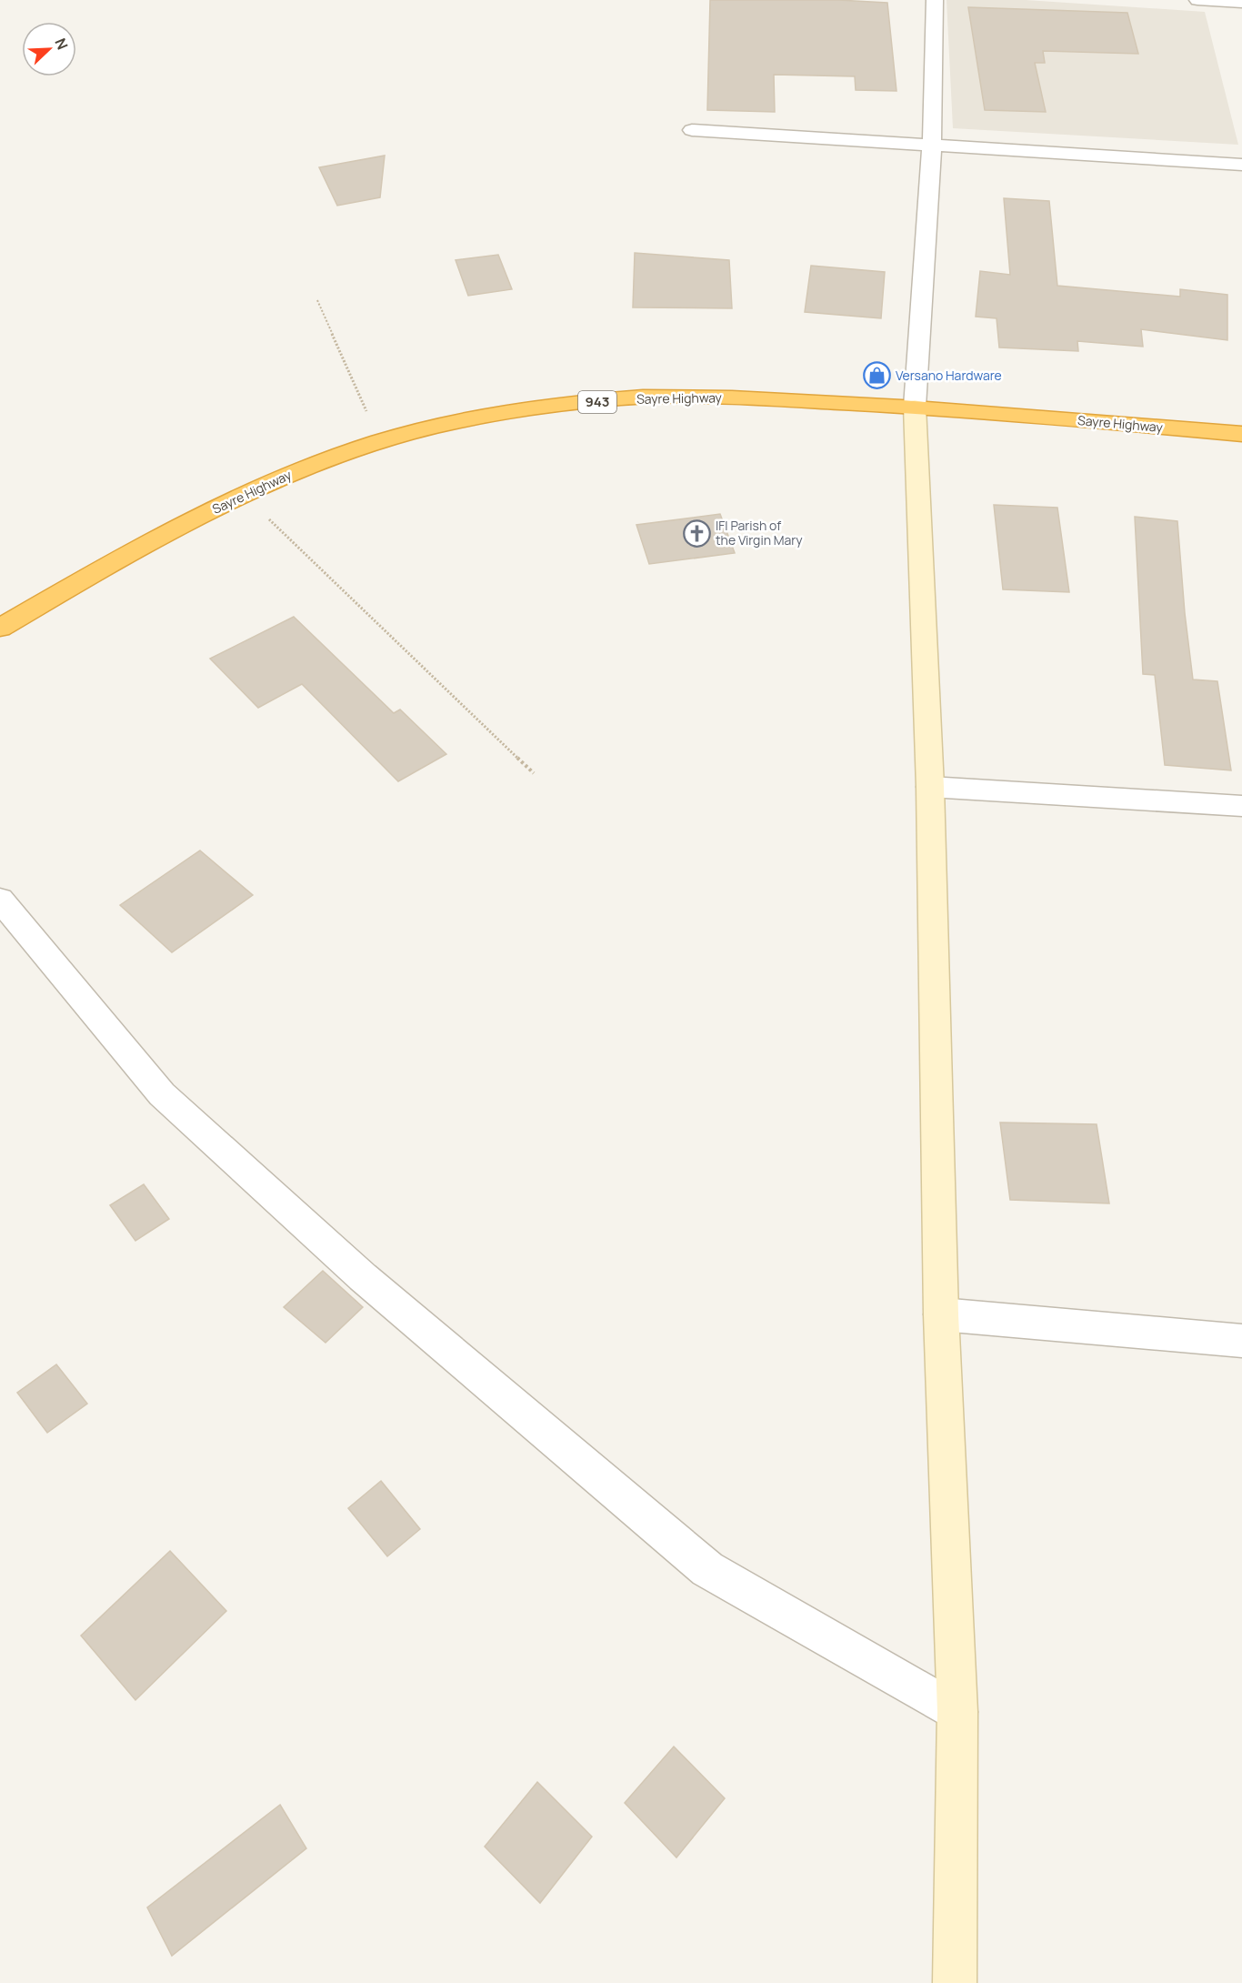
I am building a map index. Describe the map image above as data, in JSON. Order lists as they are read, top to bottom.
{
  "streets": {
    "highway": ["Sayre Highway", "943"]
  },
  "places": {
    "shop": ["Versano Hardware"],
    "church": ["IFI Parish of the Virgin Mary"]
  },
  "north": "top right"
}
